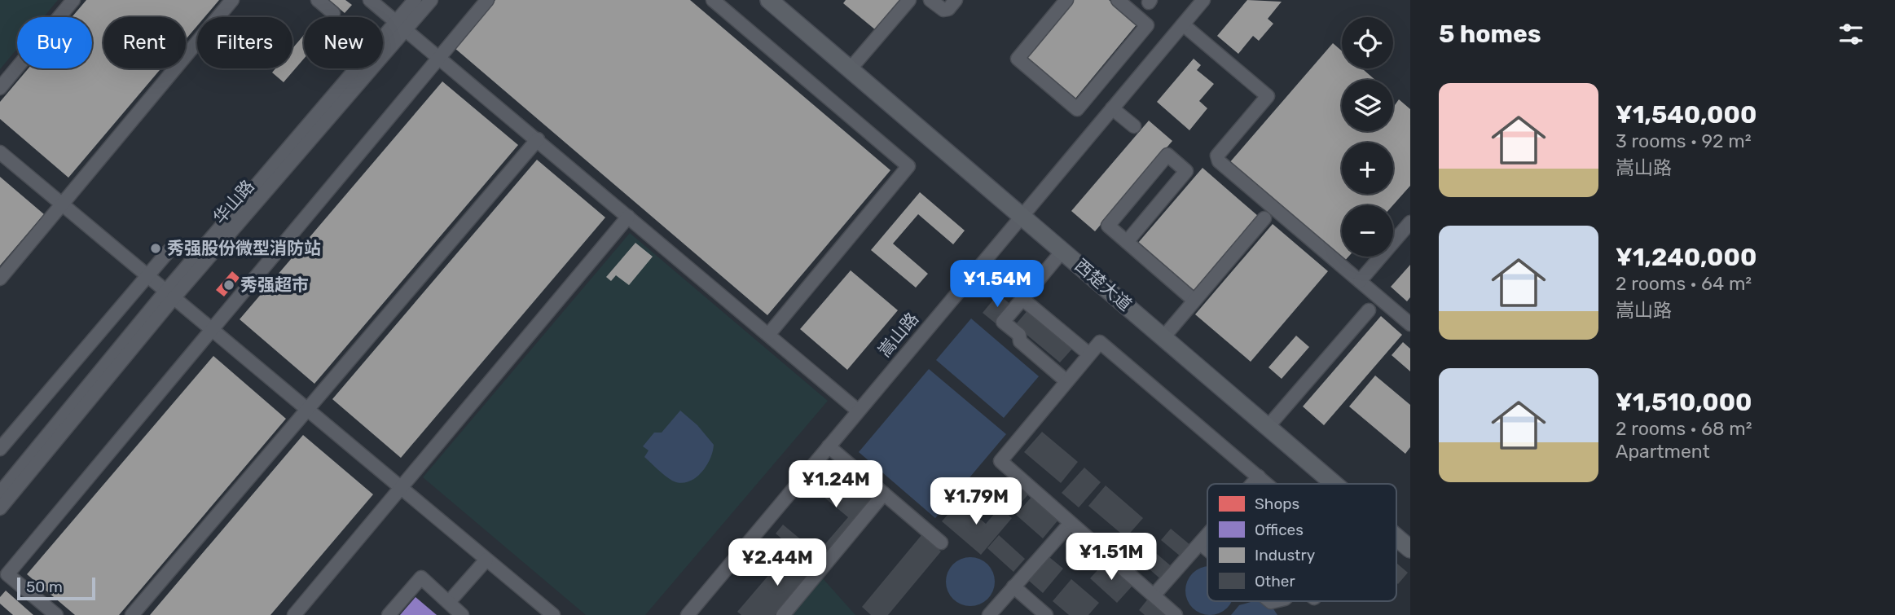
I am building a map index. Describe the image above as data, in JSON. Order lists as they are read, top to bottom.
{
  "streets": {
    "main road": ["西楚大道"],
    "street": ["华山路", "嵩山路"]
  },
  "crossings": [
    ["西楚大道", "嵩山路"]
  ],
  "places": ["秀强股份微型消防站", "秀强超市"],
  "legend": [
    "Shops",
    "Offices",
    "Industry",
    "Other"
  ],
  "scale_bar": "50 m",
  "page": {
    "heading": "5 homes",
    "map_buttons": ["+", "−"],
    "chip": [
      "Buy",
      "Rent",
      "Filters",
      "New"
    ],
    "list": [
      {
        "name": "¥1,540,000",
        "note": "3 rooms · 92 m² · 嵩山路"
      },
      {
        "name": "¥1,240,000",
        "note": "2 rooms · 64 m² · 嵩山路"
      },
      {
        "name": "¥1,510,000",
        "note": "2 rooms · 68 m² · Apartment"
      }
    ],
    "price": [
      "¥1.54M",
      "¥1.24M",
      "¥1.79M",
      "¥1.51M",
      "¥2.44M"
    ],
    "scale": "50 m"
  }
}
